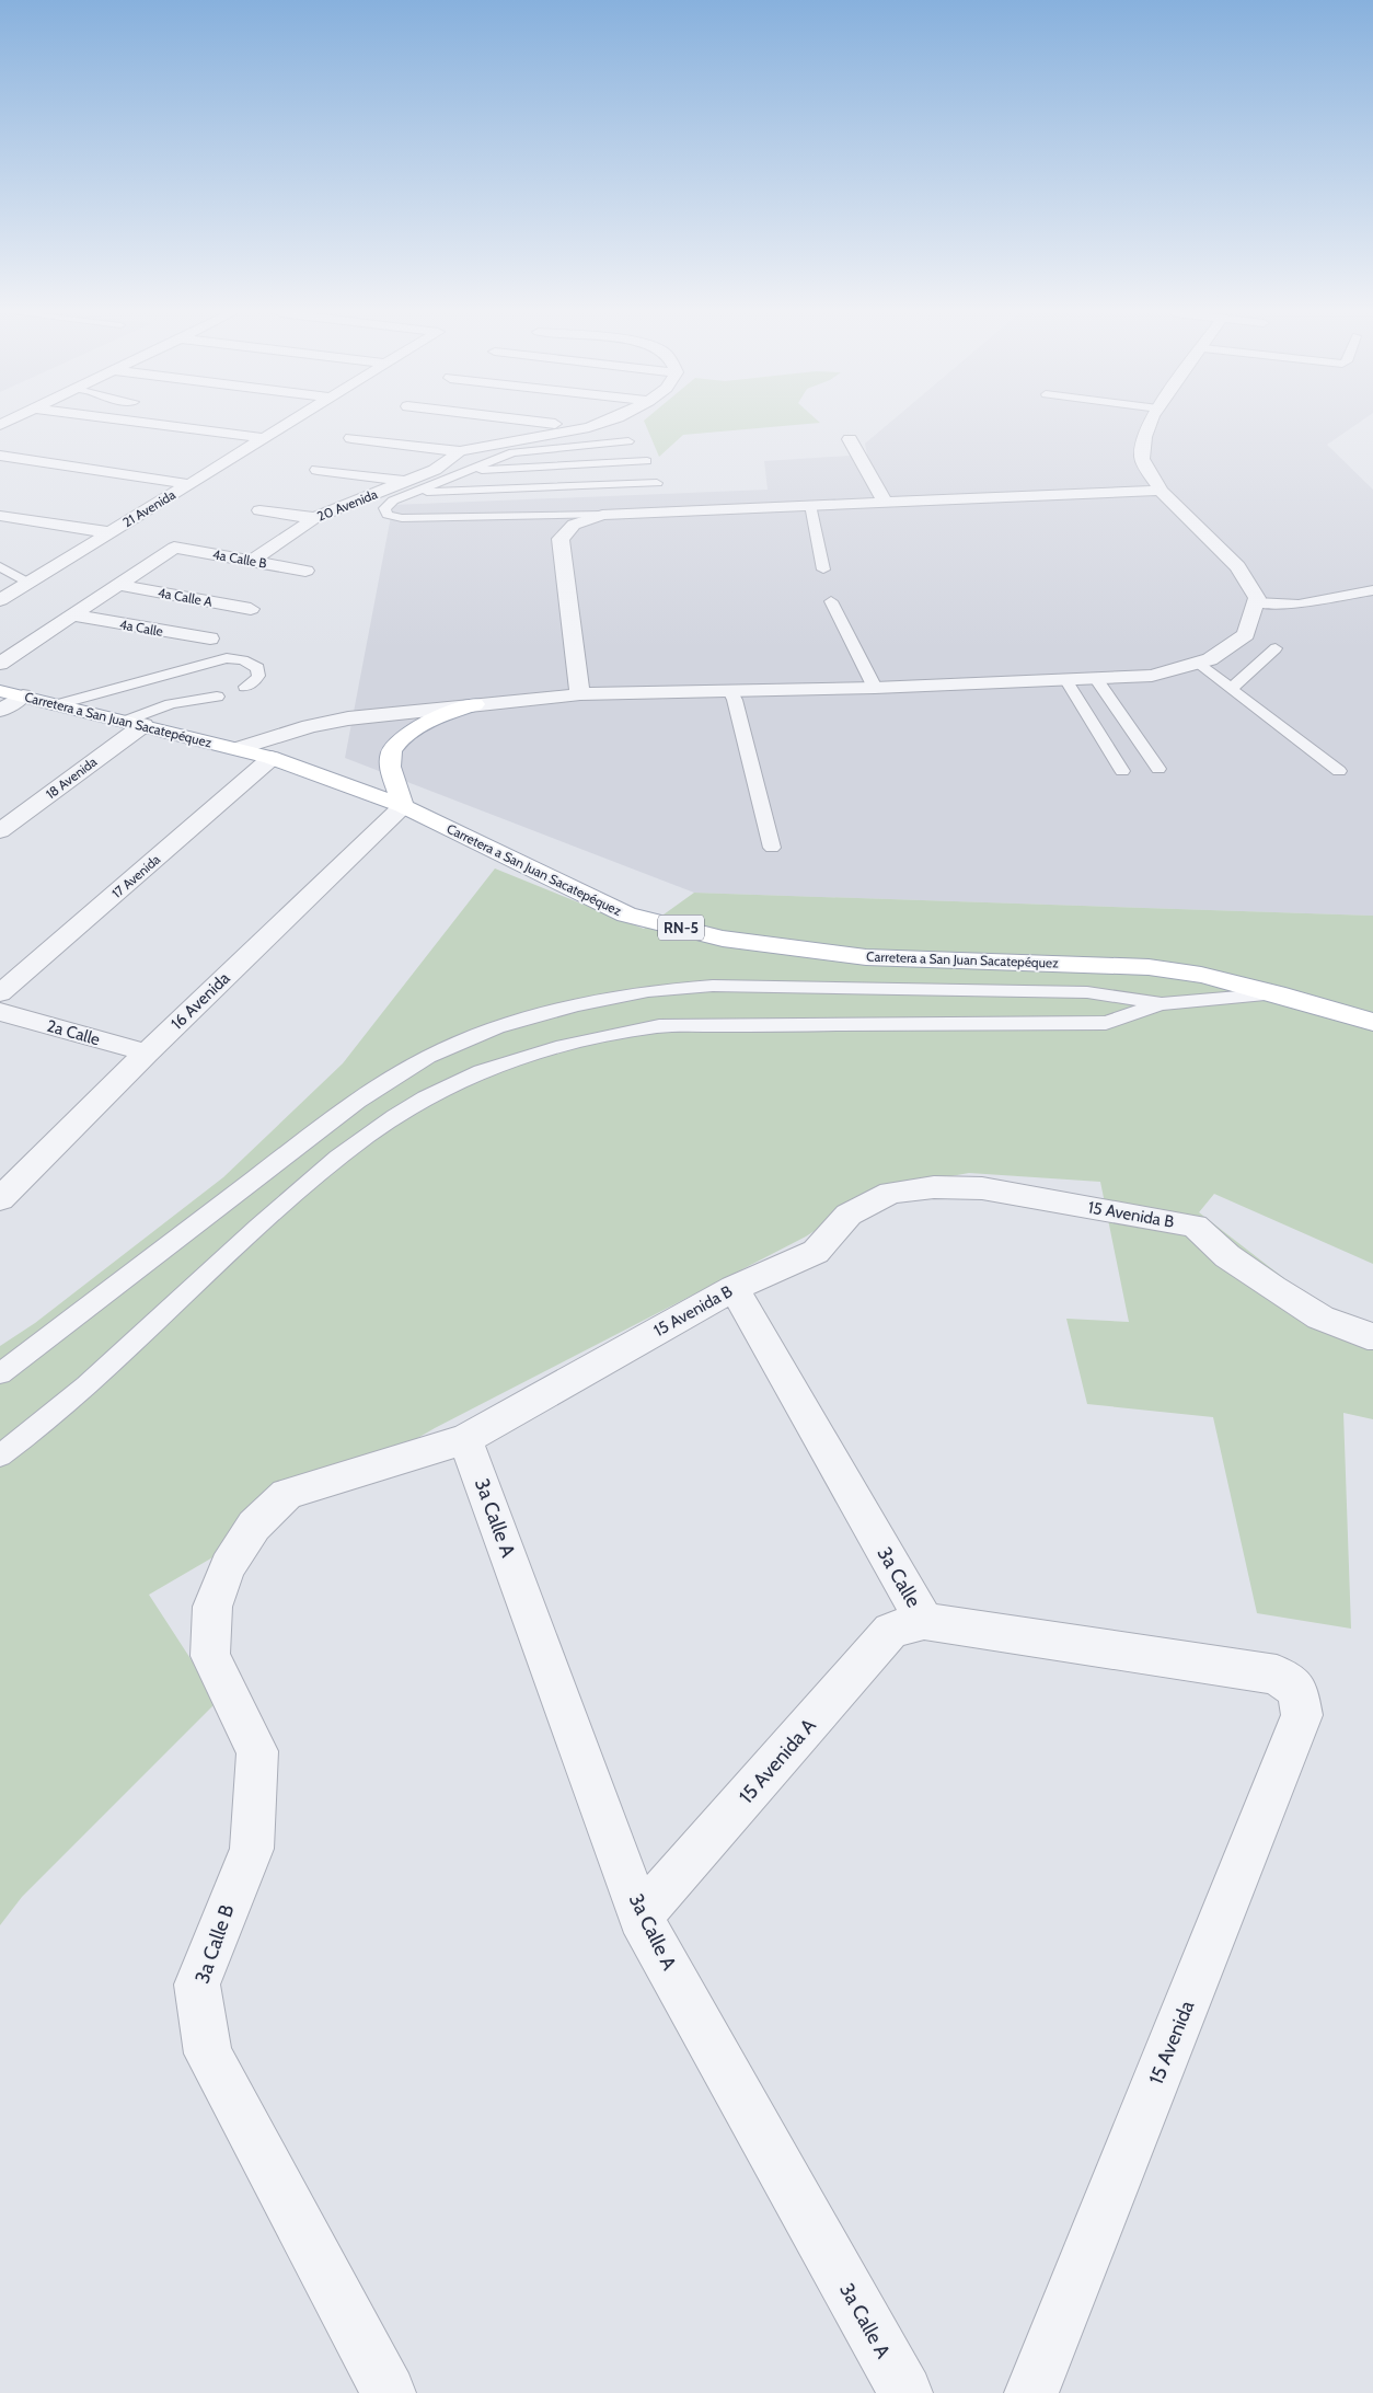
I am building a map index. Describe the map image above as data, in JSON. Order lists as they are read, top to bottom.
{
  "streets": {
    "main road": ["Carretera a San Juan Sacatepéquez", "RN-5"],
    "street": [
      "20 Avenida",
      "21 Avenida",
      "4a Calle B",
      "4a Calle A",
      "4a Calle",
      "18 Avenida",
      "17 Avenida",
      "16 Avenida",
      "2a Calle",
      "15 Avenida B",
      "3a Calle A",
      "3a Calle",
      "15 Avenida A",
      "3a Calle B",
      "15 Avenida"
    ]
  },
  "crossings": [
    ["20 Avenida", "4a Calle B"],
    ["4a Calle B", "4a Calle A"],
    ["Carretera a San Juan Sacatepéquez", "18 Avenida"],
    ["Carretera a San Juan Sacatepéquez", "17 Avenida"],
    ["Carretera a San Juan Sacatepéquez", "16 Avenida"],
    ["16 Avenida", "2a Calle"],
    ["15 Avenida B", "3a Calle A"],
    ["15 Avenida B", "3a Calle"],
    ["15 Avenida B", "3a Calle B"],
    ["3a Calle A", "15 Avenida A"],
    ["3a Calle", "15 Avenida A"],
    ["3a Calle", "15 Avenida"]
  ]
}
